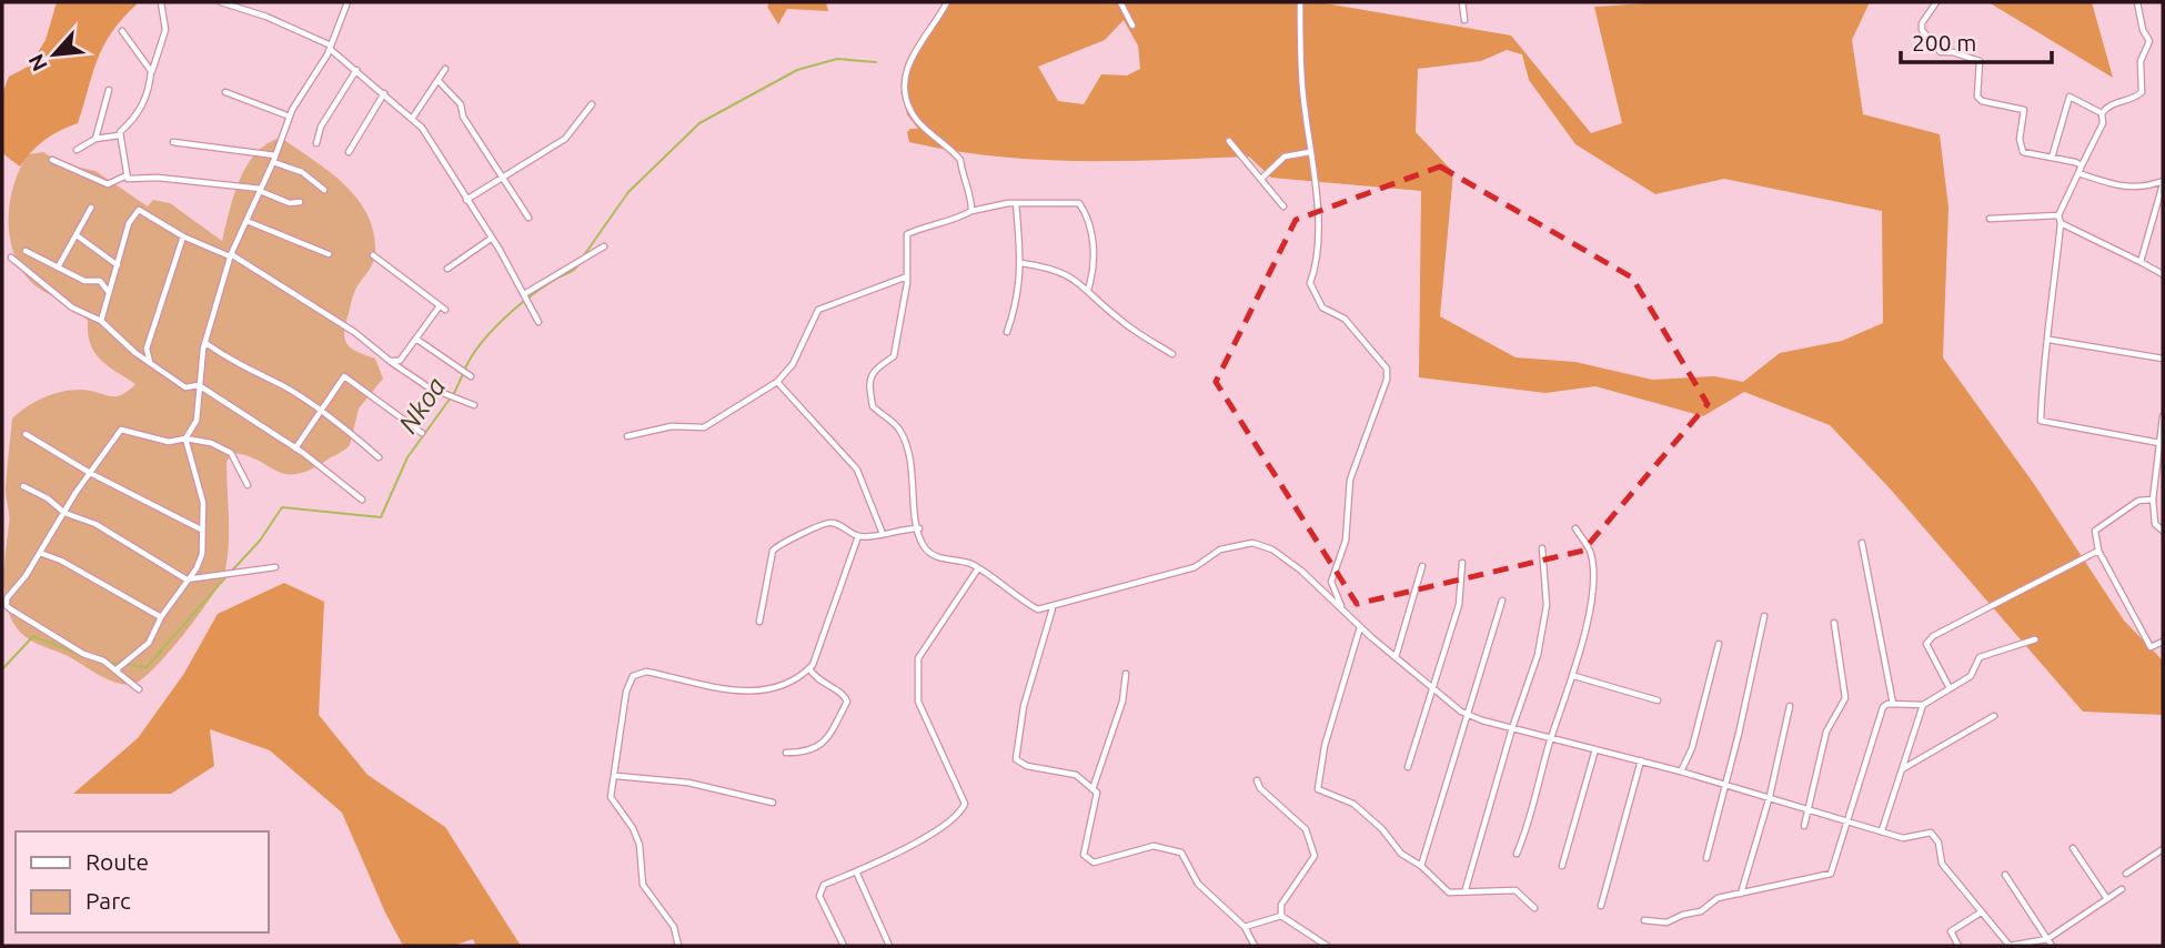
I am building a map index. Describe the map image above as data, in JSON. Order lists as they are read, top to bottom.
{
  "water": ["Nkoa"],
  "legend": ["Route", "Parc"],
  "scale_bar": "200 m",
  "north": "bottom left"
}
